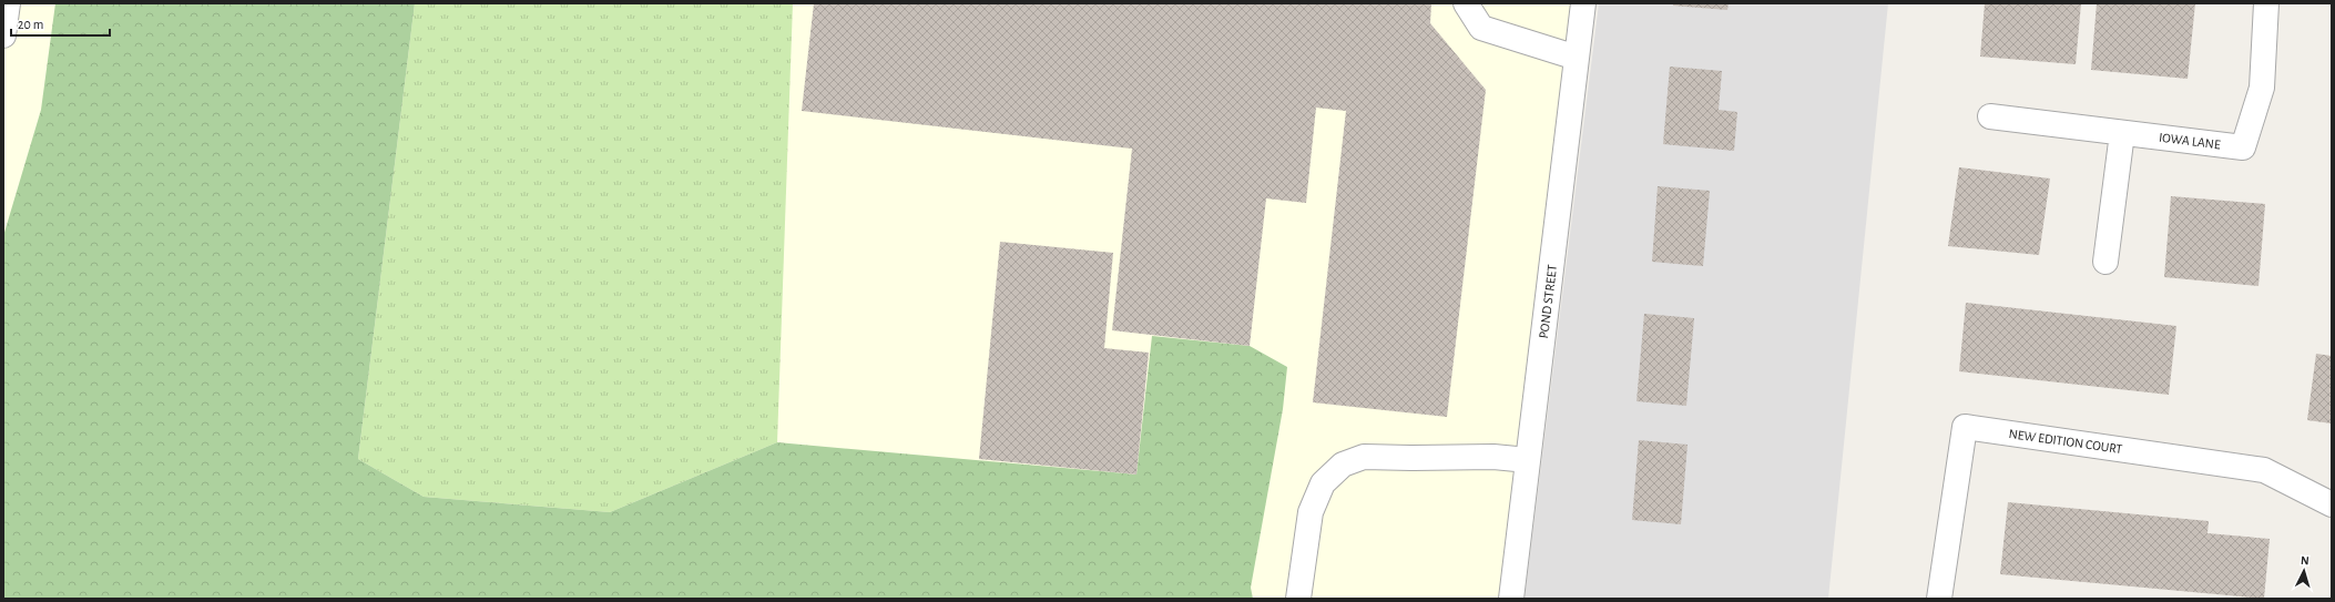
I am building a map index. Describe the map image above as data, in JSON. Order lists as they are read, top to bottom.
{
  "streets": {
    "street": ["IOWA LANE", "POND STREET", "NEW EDITION COURT"]
  },
  "scale_bar": "20 m",
  "north": "top"
}
